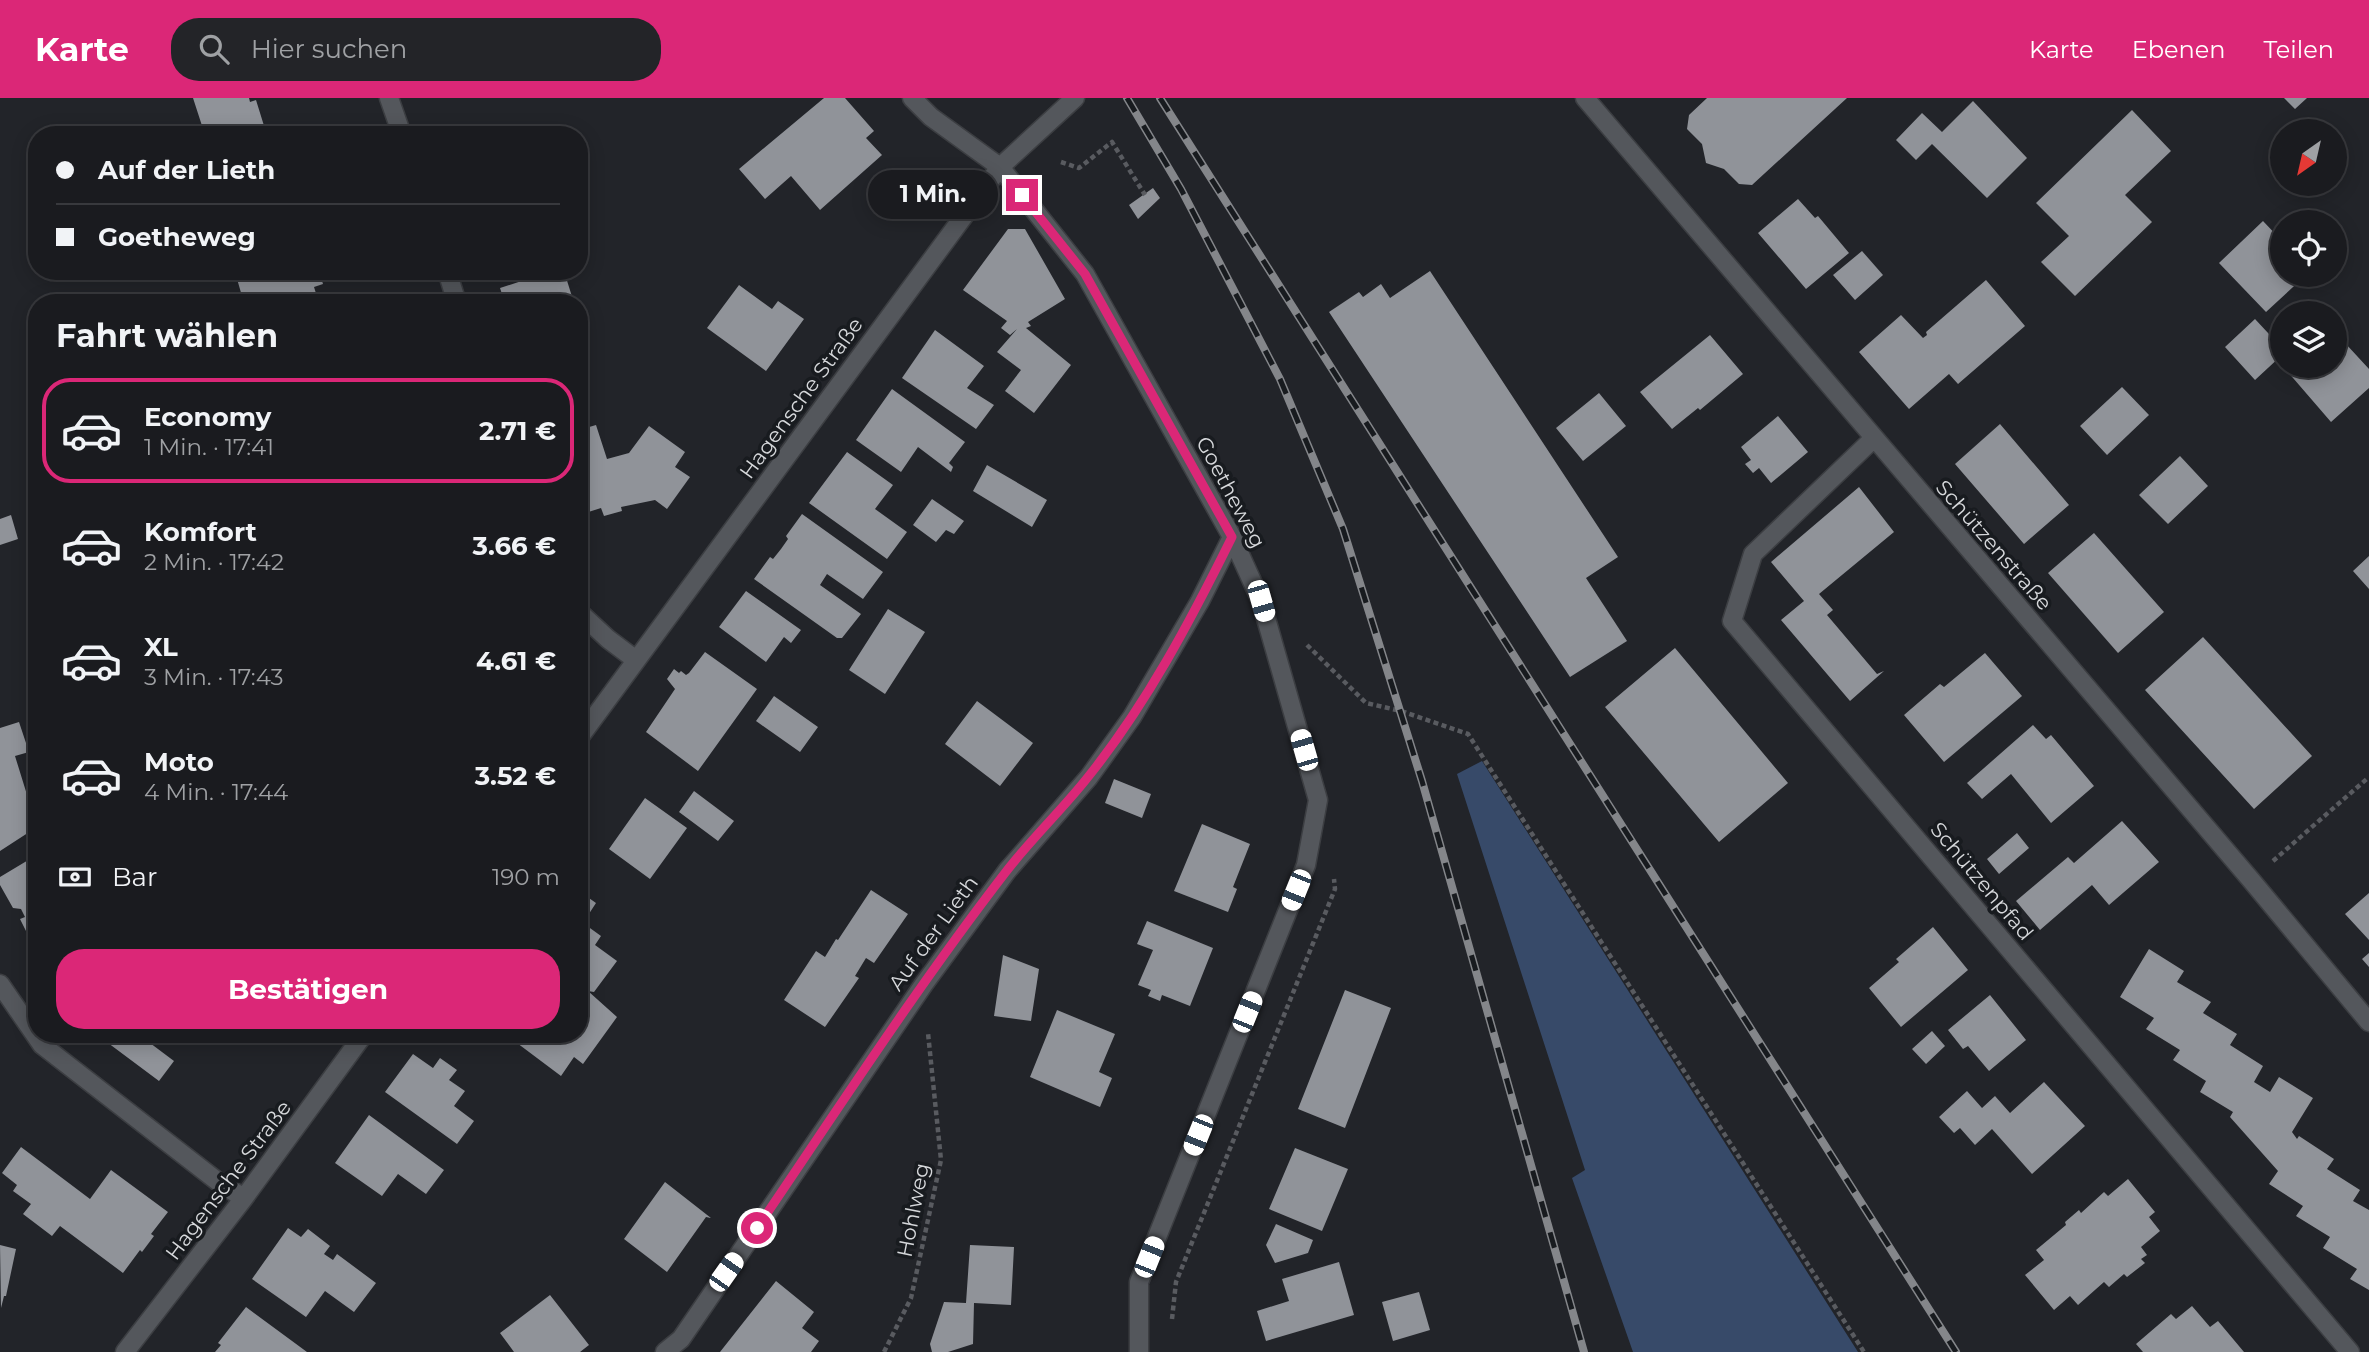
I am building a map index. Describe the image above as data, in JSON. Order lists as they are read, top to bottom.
{
  "streets": {
    "street": [
      "Hagensche Straße",
      "Goetheweg",
      "Schützenstraße",
      "Schützenpfad",
      "Auf der Lieth"
    ],
    "path": ["Hohlweg"]
  },
  "crossings": [
    ["Hagensche Straße", "Goetheweg"],
    ["Goetheweg", "Auf der Lieth"],
    ["Schützenstraße", "Schützenpfad"],
    ["Auf der Lieth", "Hohlweg"]
  ],
  "north": "bottom left",
  "page": {
    "header": "Karte",
    "search": "Hier suchen",
    "nav": ["Karte", "Ebenen", "Teilen"],
    "banner": ["Auf der Lieth", "Goetheweg"],
    "bubble": "1 Min.",
    "heading": "Fahrt wählen",
    "list": [
      {
        "name": "Economy",
        "note": "1 Min. · 17:41",
        "value": "2.71 €"
      },
      {
        "name": "Komfort",
        "note": "2 Min. · 17:42",
        "value": "3.66 €"
      },
      {
        "name": "XL",
        "note": "3 Min. · 17:43",
        "value": "4.61 €"
      },
      {
        "name": "Moto",
        "note": "4 Min. · 17:44",
        "value": "3.52 €"
      }
    ],
    "pay": ["Bar", "190 m"],
    "buttons": "Bestätigen"
  }
}
